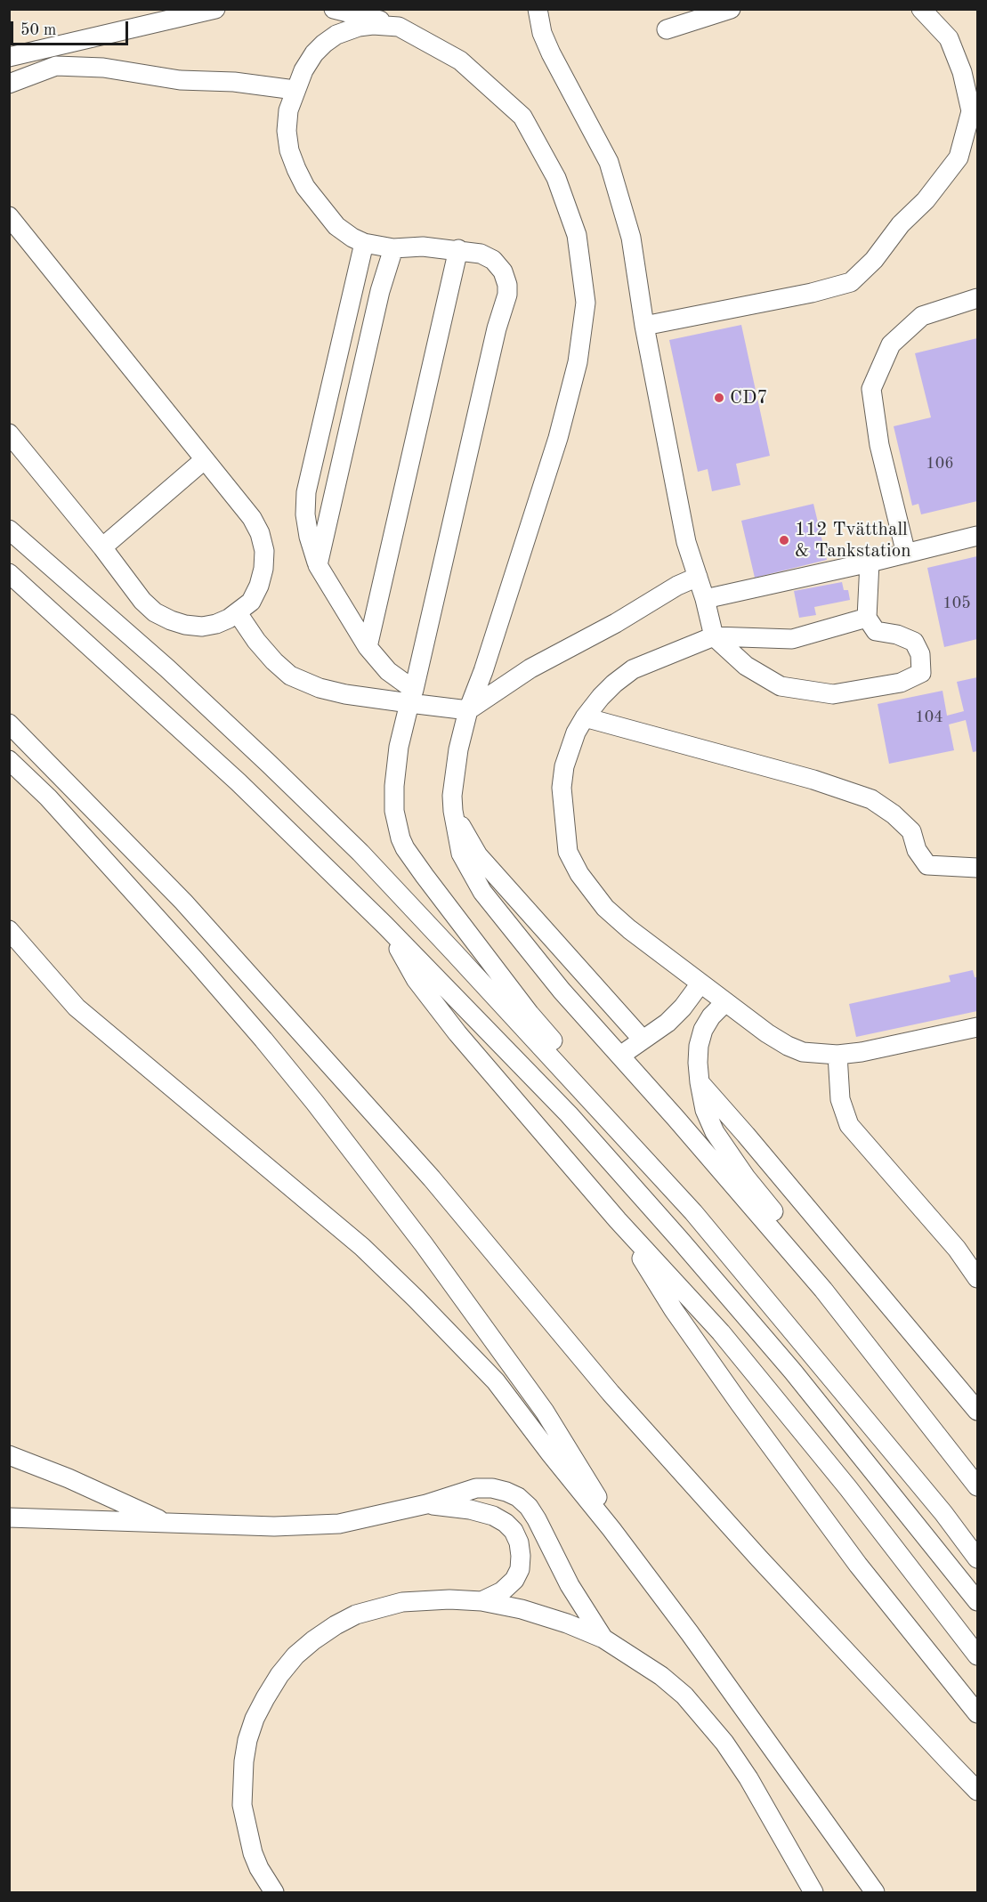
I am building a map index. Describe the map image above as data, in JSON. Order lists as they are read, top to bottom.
{
  "places": ["CD7", "112 Tvätthall & Tankstation"],
  "house_numbers": ["106", "105", "104"],
  "scale_bar": "50 m"
}
